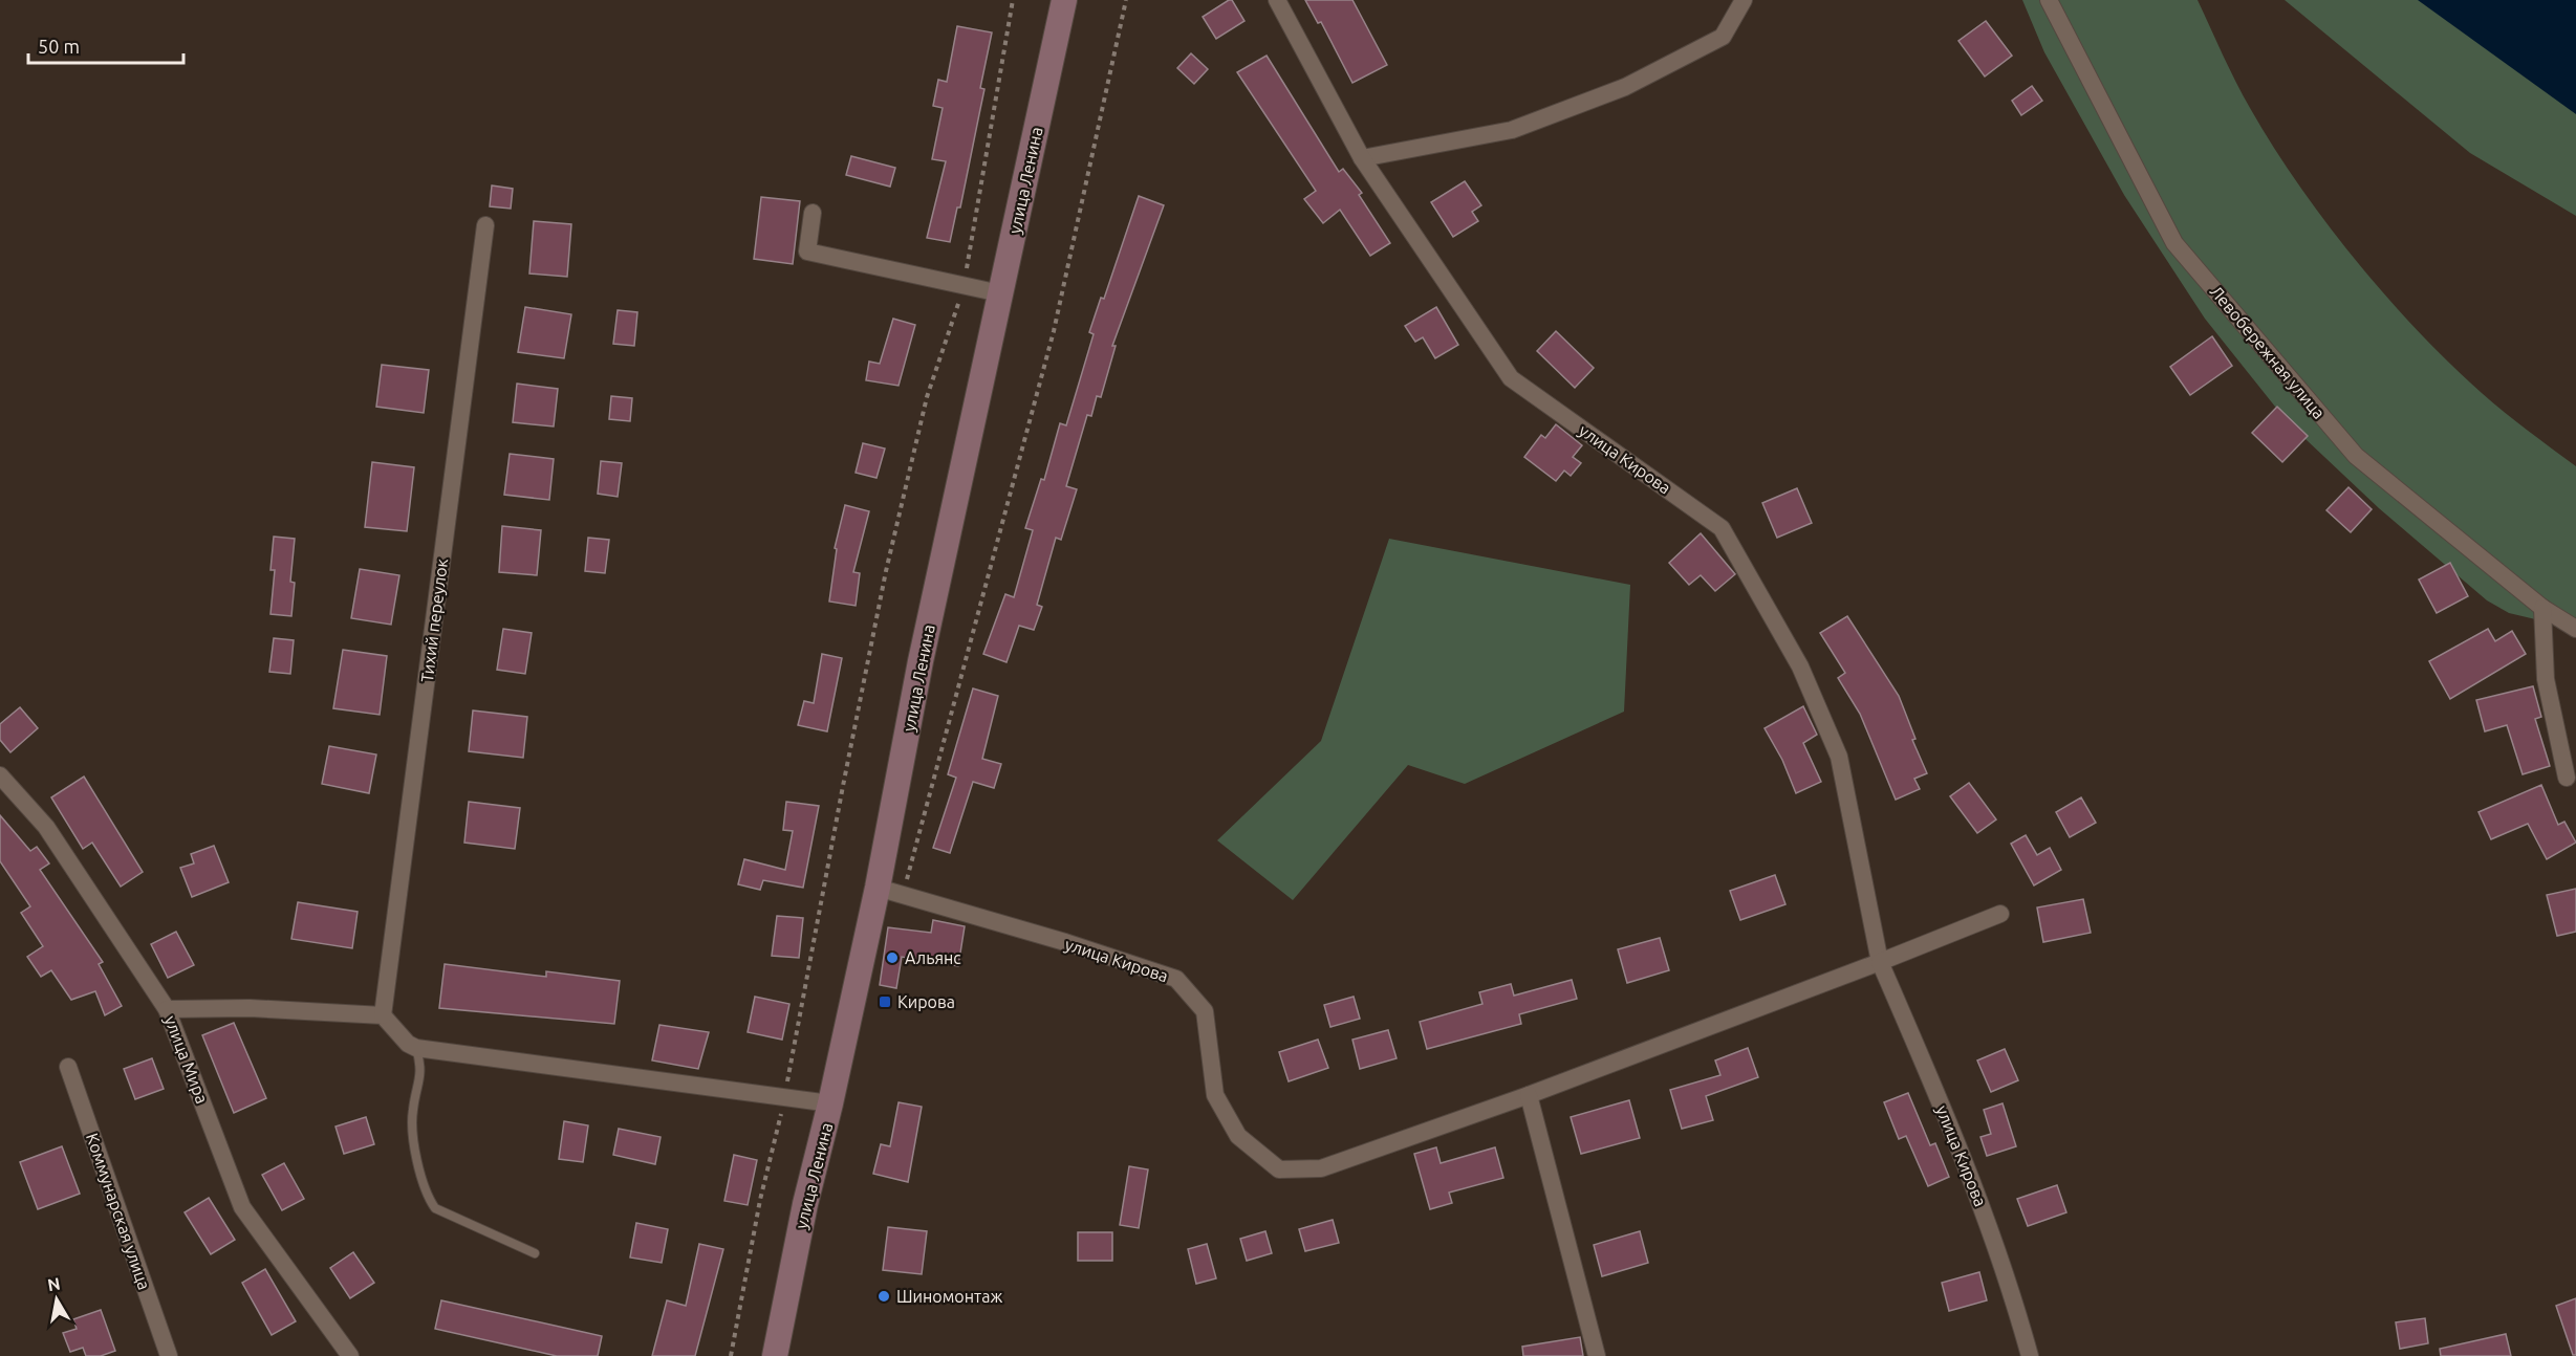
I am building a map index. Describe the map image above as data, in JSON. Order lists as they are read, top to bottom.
{
  "streets": {
    "main road": ["улица Ленина"],
    "street": [
      "Левобережная улица",
      "улица Кирова",
      "Тихий переулок",
      "улица Мира",
      "Коммунарская улица"
    ]
  },
  "crossings": [
    ["улица Ленина", "улица Кирова"]
  ],
  "places": {
    "other": ["Альянс", "Шиномонтаж"],
    "transit": ["Кирова"]
  },
  "scale_bar": "50 m",
  "north": "top"
}
